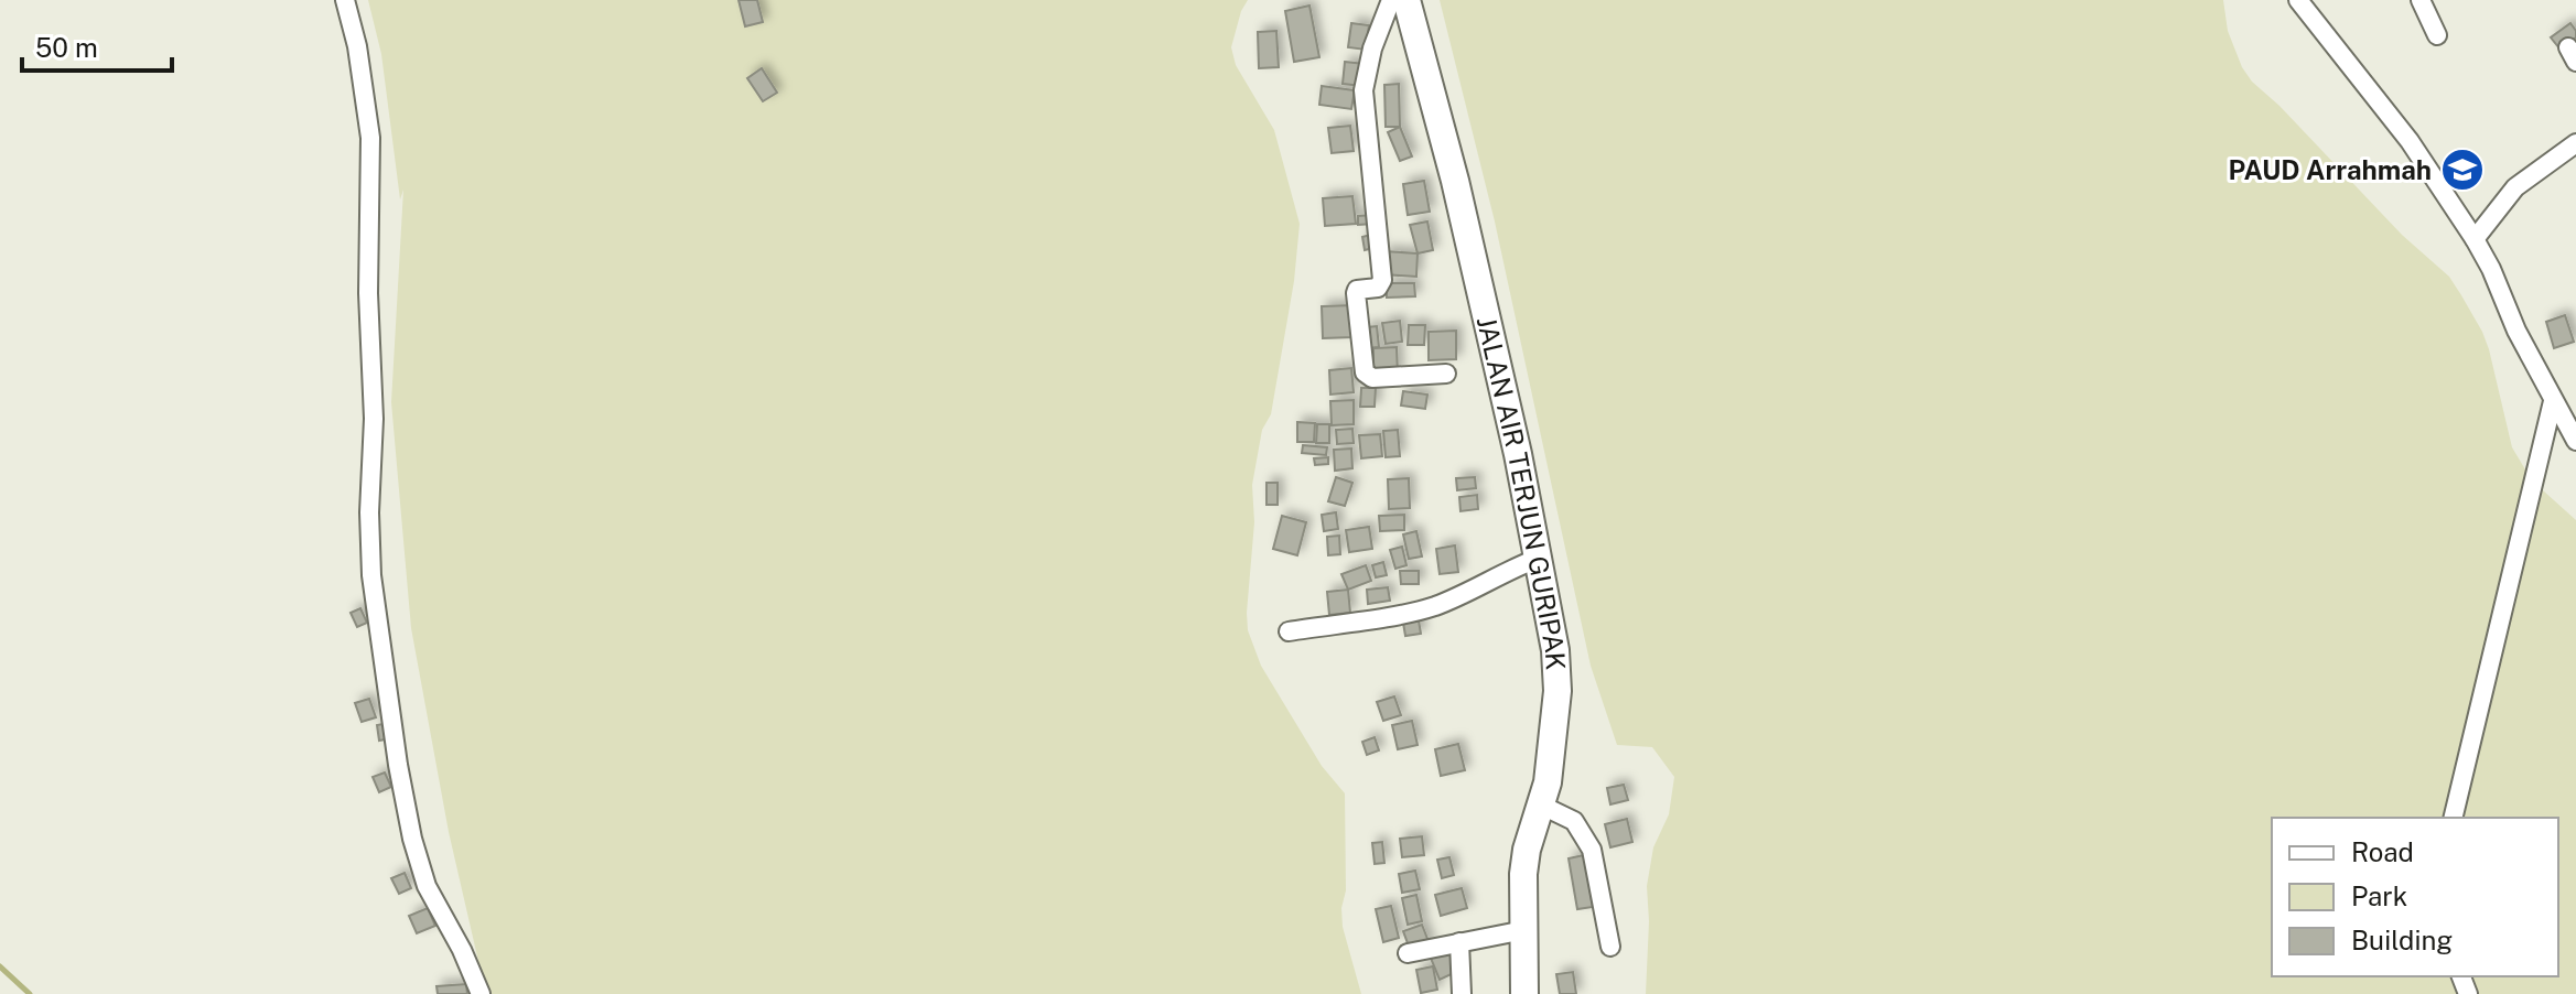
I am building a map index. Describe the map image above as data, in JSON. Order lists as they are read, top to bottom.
{
  "streets": {
    "street": ["JALAN AIR TERJUN GURIPAK"]
  },
  "places": {
    "school or university": ["PAUD Arrahmah"]
  },
  "legend": ["Road", "Park", "Building"],
  "scale_bar": "50 m"
}
